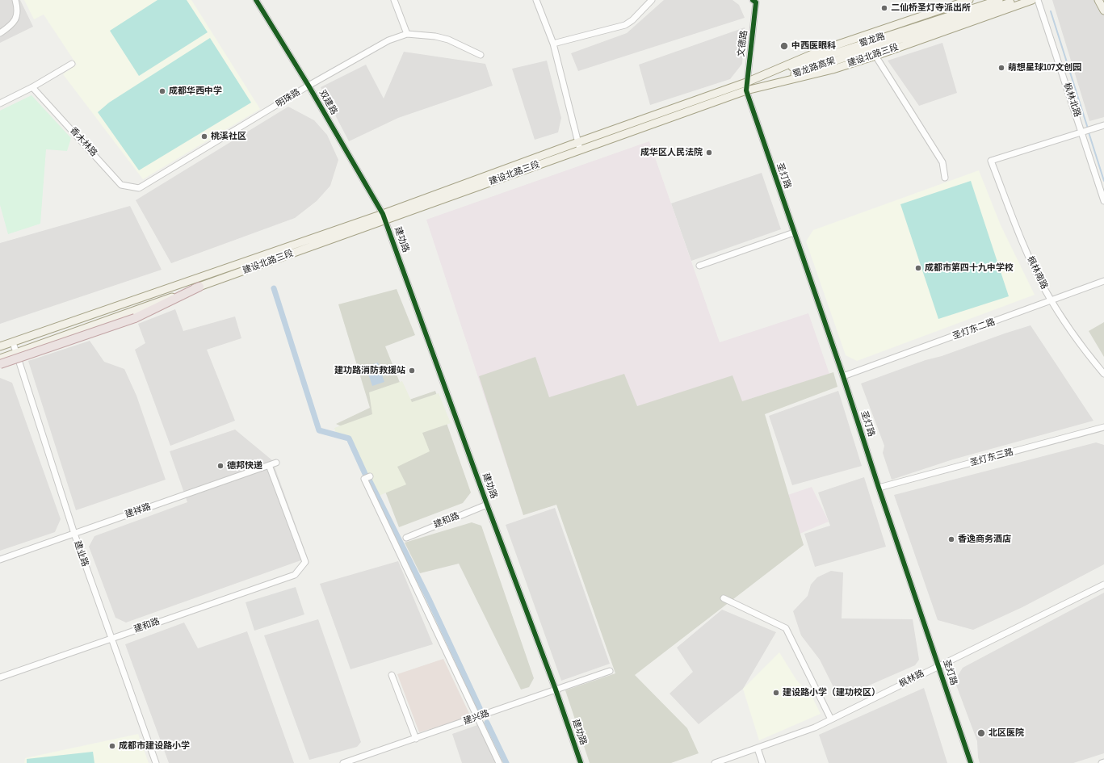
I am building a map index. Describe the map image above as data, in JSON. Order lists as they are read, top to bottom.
{
  "streets": {
    "main road": ["蜀龙路", "建设北路三段", "蜀龙路高架"],
    "street": [
      "文德路",
      "明珠路",
      "枫林北路",
      "双建路",
      "香木林路",
      "圣灯路",
      "建功路",
      "枫林南路",
      "圣灯东二路",
      "圣灯东三路",
      "建祥路",
      "建和路",
      "建业路",
      "枫林路",
      "建兴路"
    ]
  },
  "crossings": [
    ["蜀龙路", "文德路"],
    ["蜀龙路", "建设北路三段"],
    ["蜀龙路", "蜀龙路高架"],
    ["文德路", "建设北路三段"],
    ["文德路", "蜀龙路高架"],
    ["文德路", "圣灯路"],
    ["建设北路三段", "蜀龙路高架"],
    ["建设北路三段", "双建路"],
    ["建设北路三段", "圣灯路"],
    ["建设北路三段", "建功路"],
    ["建设北路三段", "建业路"],
    ["蜀龙路高架", "圣灯路"],
    ["明珠路", "双建路"],
    ["明珠路", "香木林路"],
    ["枫林北路", "枫林南路"],
    ["双建路", "建功路"],
    ["圣灯路", "圣灯东二路"],
    ["圣灯路", "圣灯东三路"],
    ["圣灯路", "枫林路"],
    ["建功路", "建和路"],
    ["建功路", "建兴路"],
    ["枫林南路", "圣灯东二路"],
    ["建祥路", "建和路"],
    ["建祥路", "建业路"],
    ["建和路", "建业路"]
  ],
  "places": [
    "二仙桥圣灯寺派出所",
    "中西医眼科",
    "萌想星球107文创园",
    "成都华西中学",
    "桃溪社区",
    "成华区人民法院",
    "成都市第四十九中学校",
    "建功路消防救援站",
    "德邦快递",
    "香逸商务酒店",
    "建设路小学（建功校区）",
    "北区医院",
    "成都市建设路小学"
  ]
}
